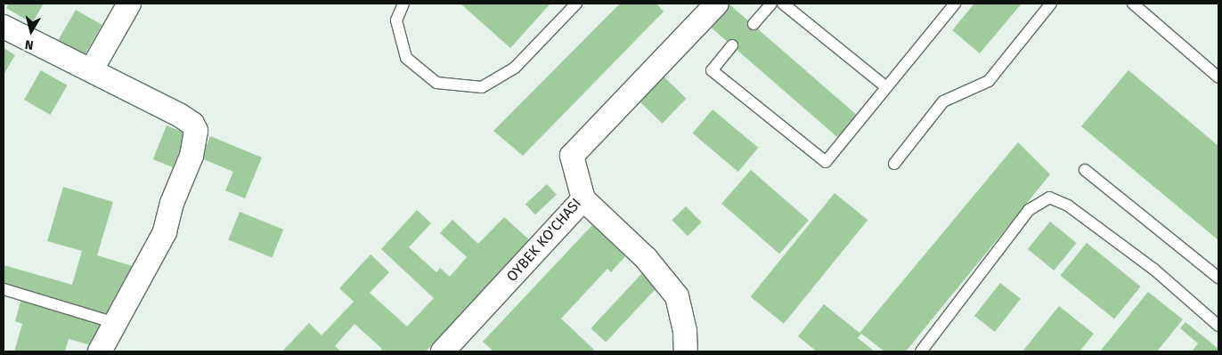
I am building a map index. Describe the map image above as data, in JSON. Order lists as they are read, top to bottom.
{
  "streets": {
    "street": ["OYBEK KO'CHASI"]
  },
  "north": "bottom"
}
